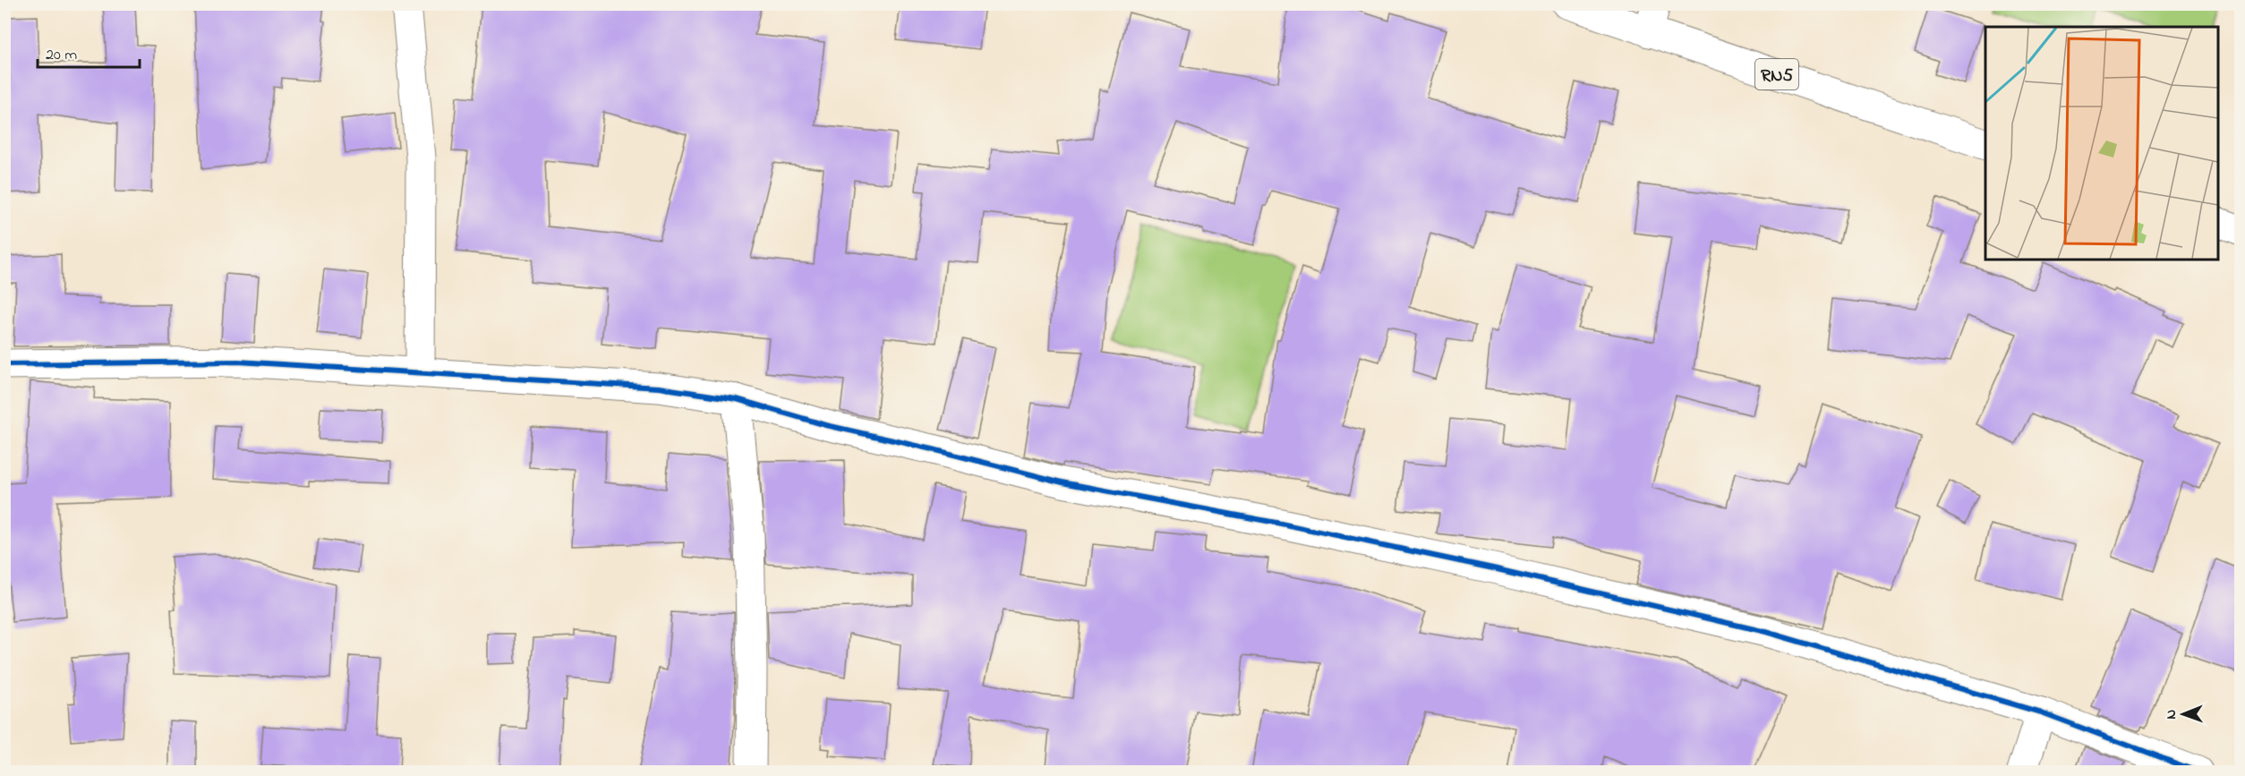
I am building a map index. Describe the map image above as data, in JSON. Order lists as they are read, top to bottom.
{
  "streets": {
    "main road": ["RN5"]
  },
  "scale_bar": "20 m",
  "north": "left"
}
